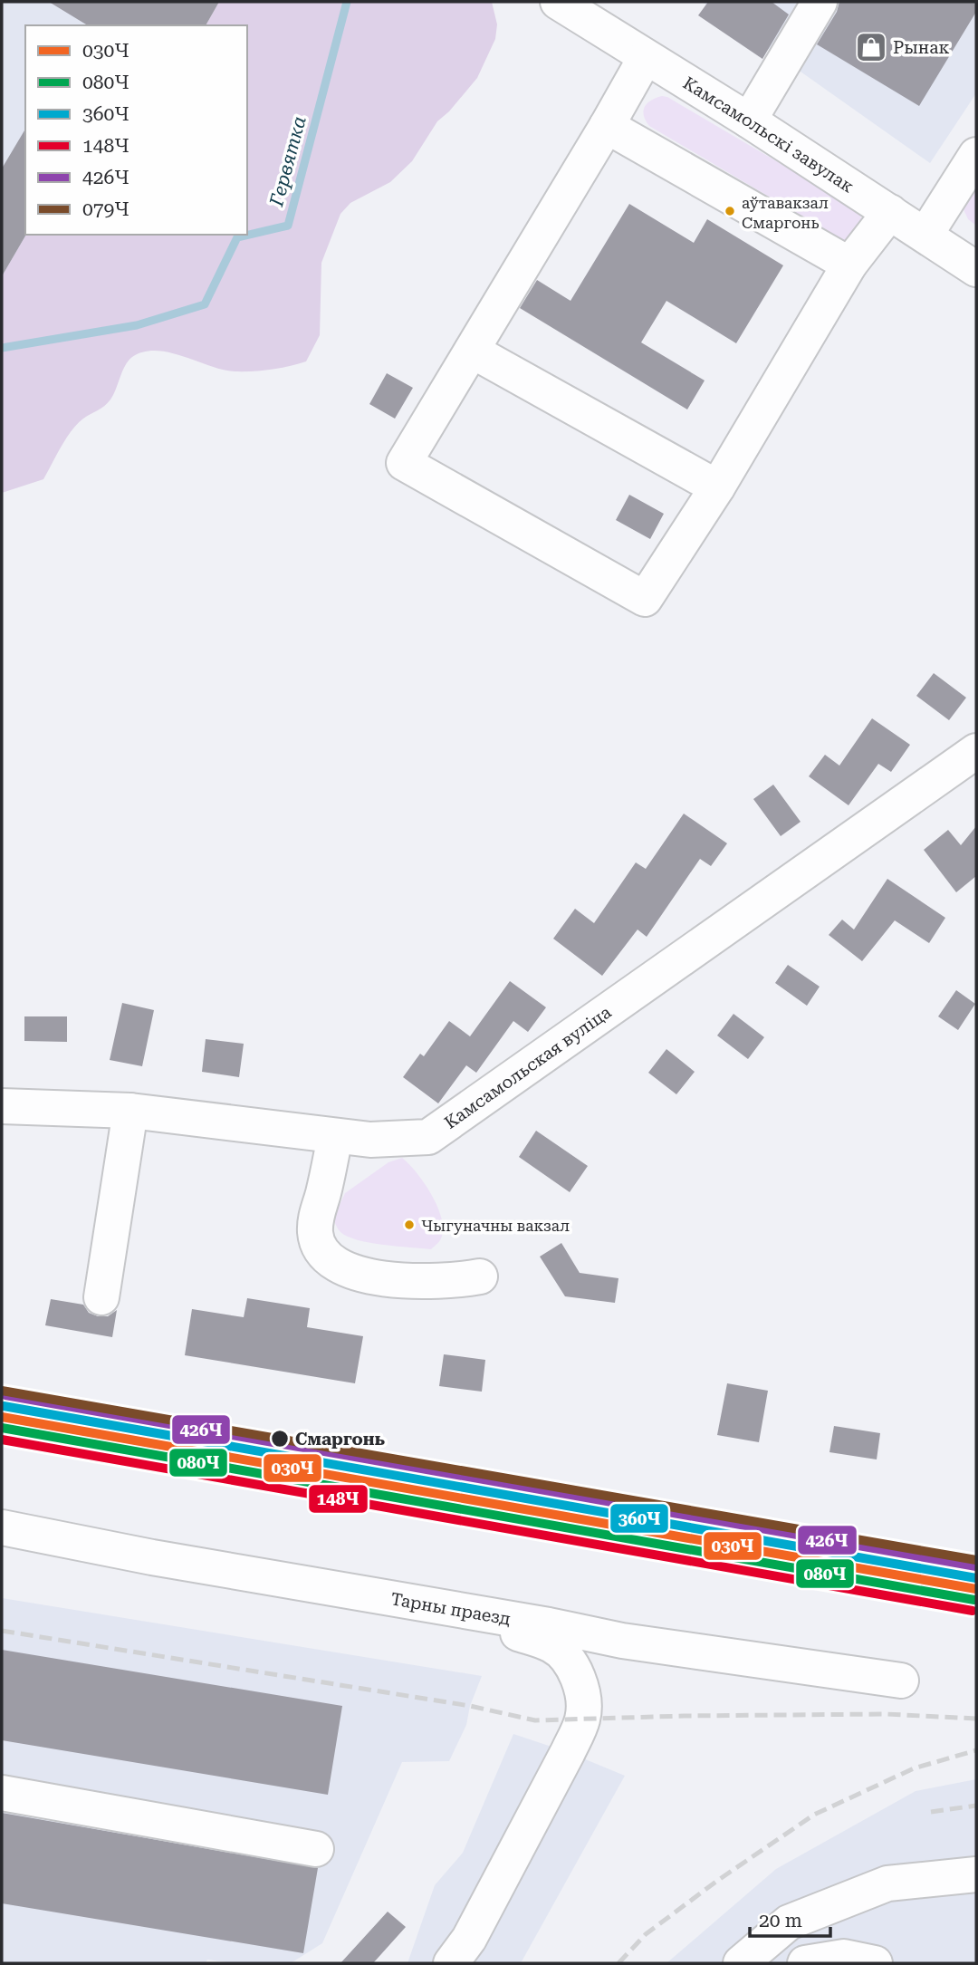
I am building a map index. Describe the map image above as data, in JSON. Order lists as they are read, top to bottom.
{
  "streets": {
    "street": ["Камсамольскі завулак", "Камсамольская вуліца", "Тарны праезд"]
  },
  "water": ["Гервятка"],
  "places": {
    "shop": ["Рынак"],
    "other": ["аўтавакзал Смаргонь", "Чыгуначны вакзал", "Смаргонь"]
  },
  "lines": [
    "transit line 079Ч",
    "transit line 426Ч",
    "transit line 360Ч",
    "transit line 030Ч",
    "transit line 080Ч",
    "transit line 148Ч"
  ],
  "legend": [
    "030Ч",
    "080Ч",
    "360Ч",
    "148Ч",
    "426Ч",
    "079Ч"
  ],
  "scale_bar": "20 m"
}
